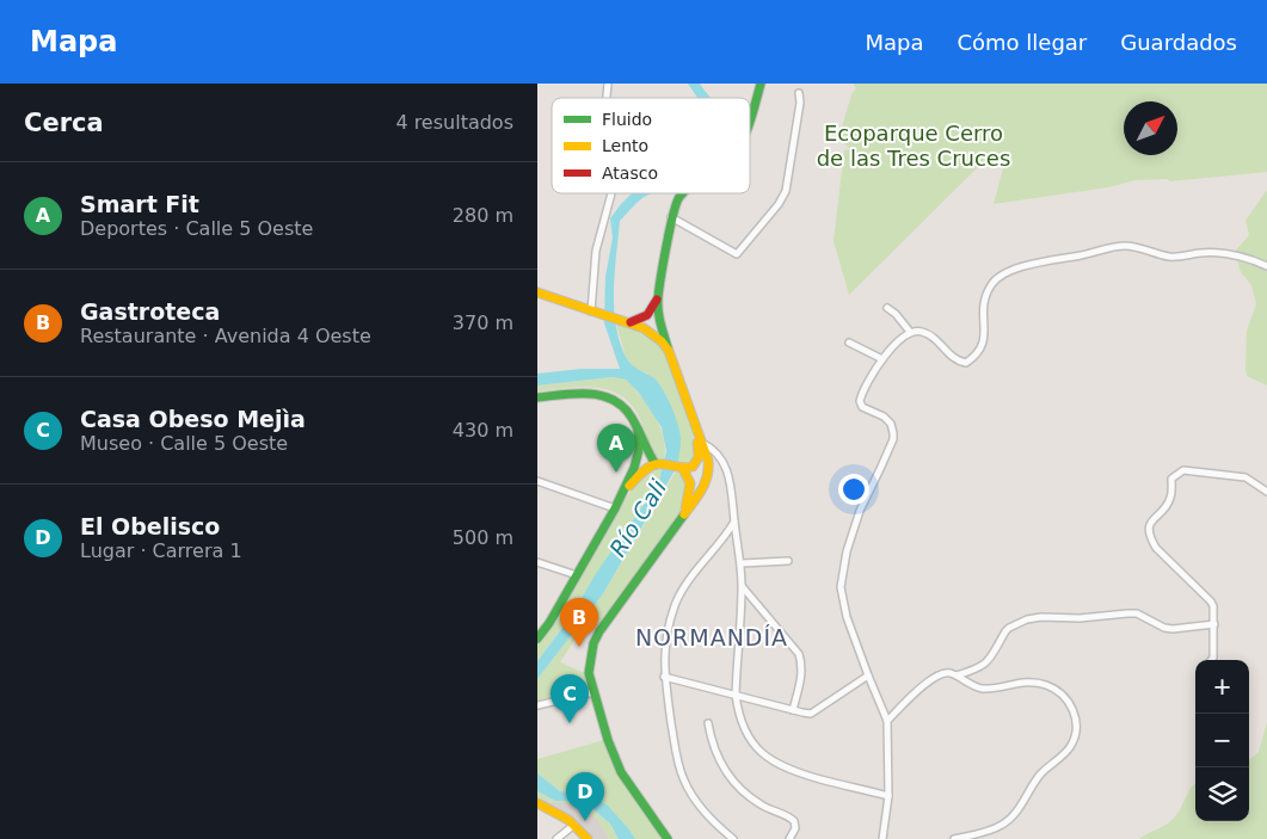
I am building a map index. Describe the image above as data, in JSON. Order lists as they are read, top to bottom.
{
  "districts": ["NORMANDÍA"],
  "water": ["Río Cali"],
  "parks": ["Ecoparque Cerro de las Tres Cruces"],
  "legend": ["Fluido", "Lento", "Atasco"],
  "north": "top right",
  "page": {
    "header": "Mapa",
    "nav": ["Mapa", "Cómo llegar", "Guardados"],
    "heading": ["Cerca", "4 resultados"],
    "list": [
      {
        "mark": "A",
        "name": "Smart Fit",
        "note": "Deportes · Calle 5 Oeste",
        "value": "280 m"
      },
      {
        "mark": "B",
        "name": "Gastroteca",
        "note": "Restaurante · Avenida 4 Oeste",
        "value": "370 m"
      },
      {
        "mark": "C",
        "name": "Casa Obeso Mejìa",
        "note": "Museo · Calle 5 Oeste",
        "value": "430 m"
      },
      {
        "mark": "D",
        "name": "El Obelisco",
        "note": "Lugar · Carrera 1",
        "value": "500 m"
      }
    ],
    "pins": [
      "A",
      "B",
      "C",
      "D"
    ],
    "map_buttons": ["+", "−"]
  }
}
